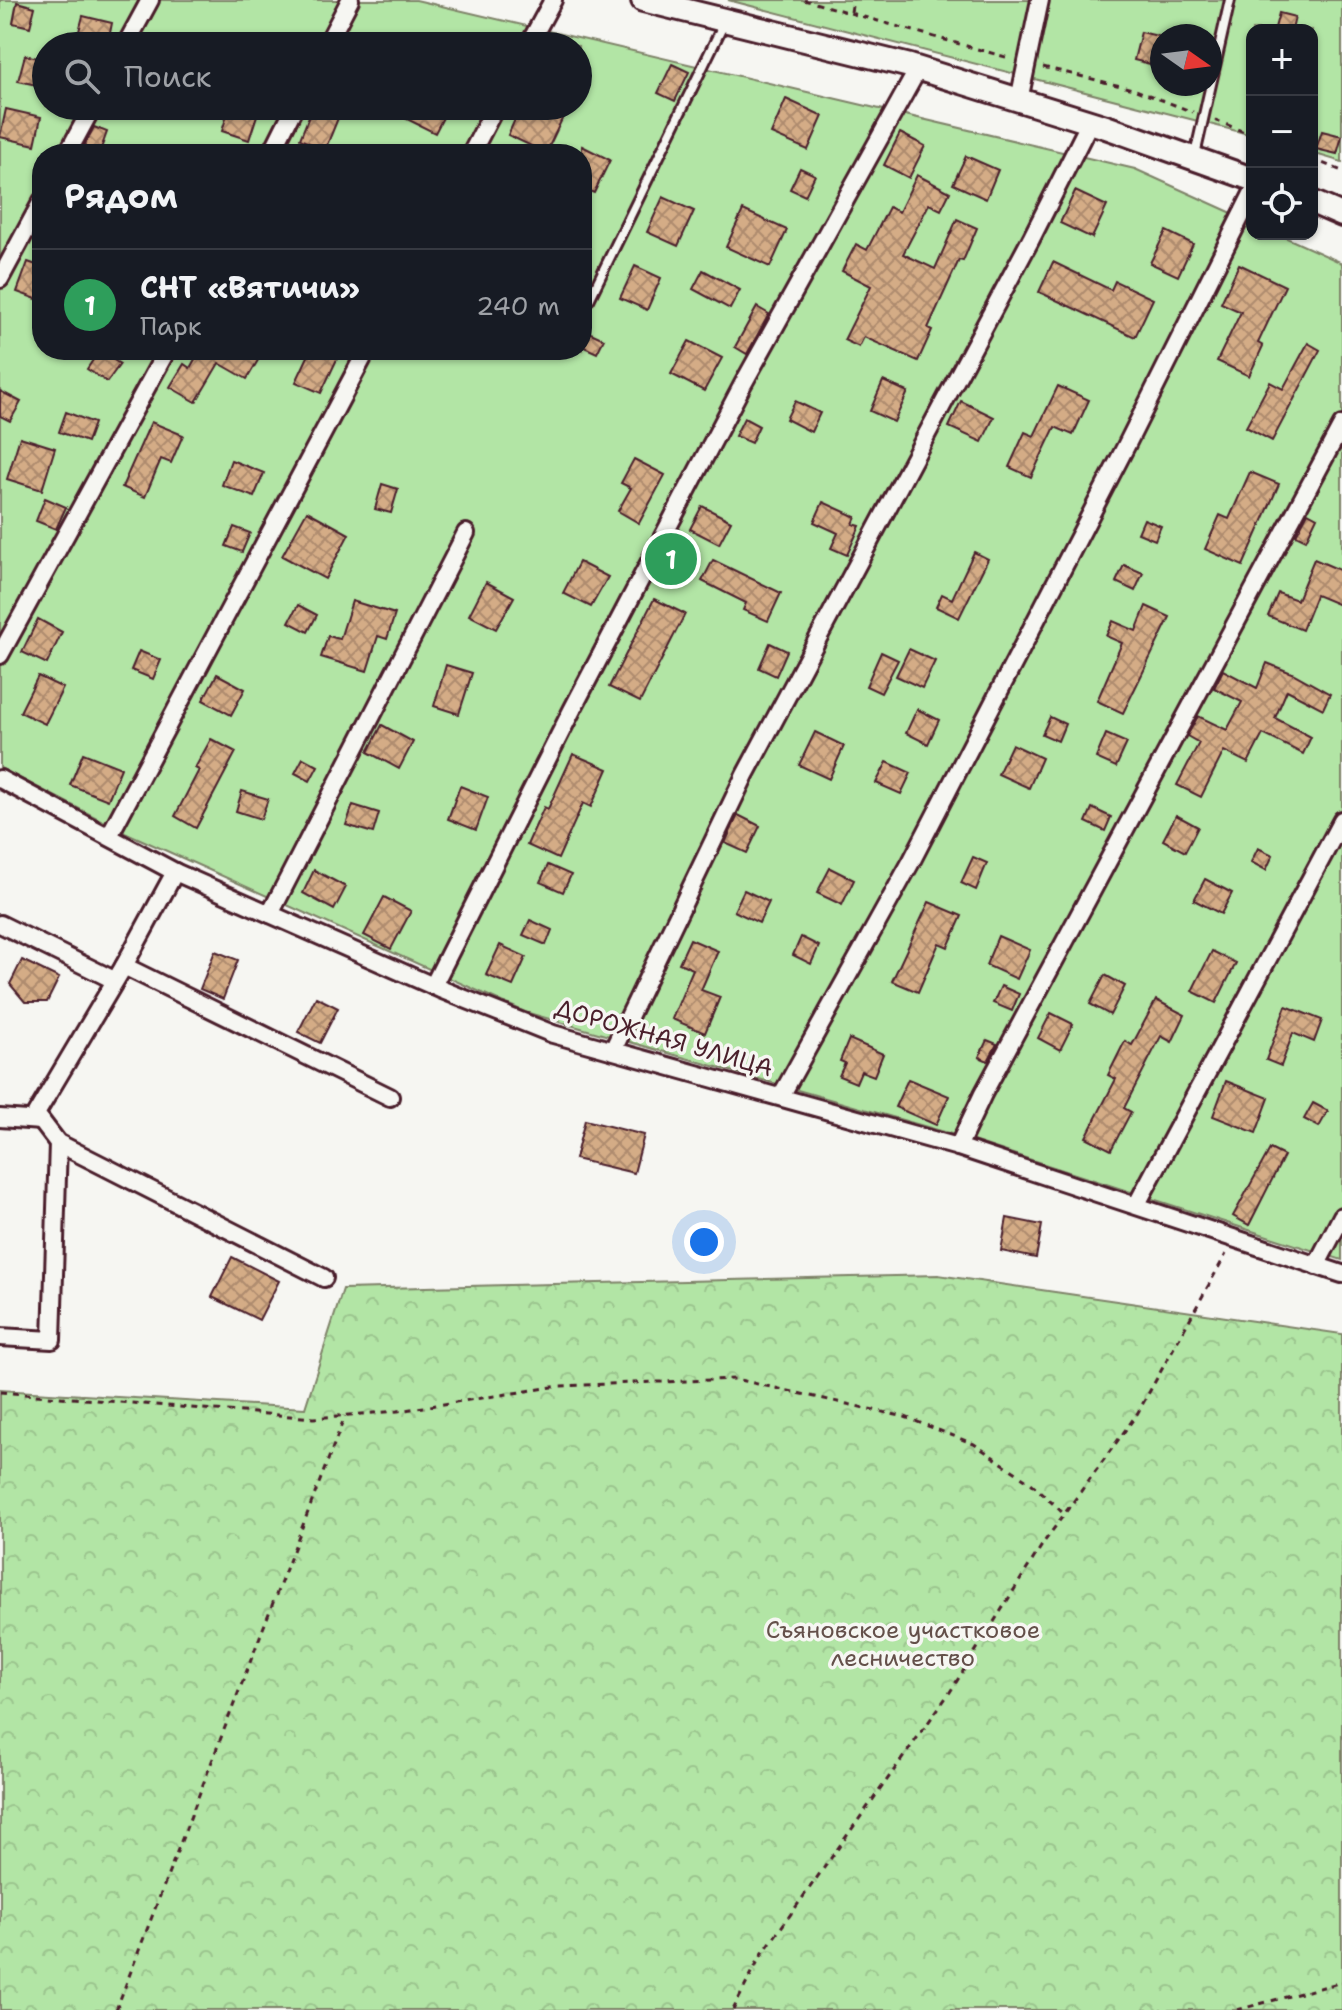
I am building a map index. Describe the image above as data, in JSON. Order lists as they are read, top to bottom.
{
  "streets": {
    "street": ["ДОРОЖНАЯ УЛИЦА"]
  },
  "parks": ["Съяновское участковое лесничество"],
  "north": "right",
  "page": {
    "map_buttons": ["+", "−"],
    "search": "Поиск",
    "heading": "Рядом",
    "list": [
      {
        "mark": "1",
        "name": "СНТ «Вятичи»",
        "note": "Парк",
        "value": "240 m"
      }
    ],
    "pins": "1"
  }
}
